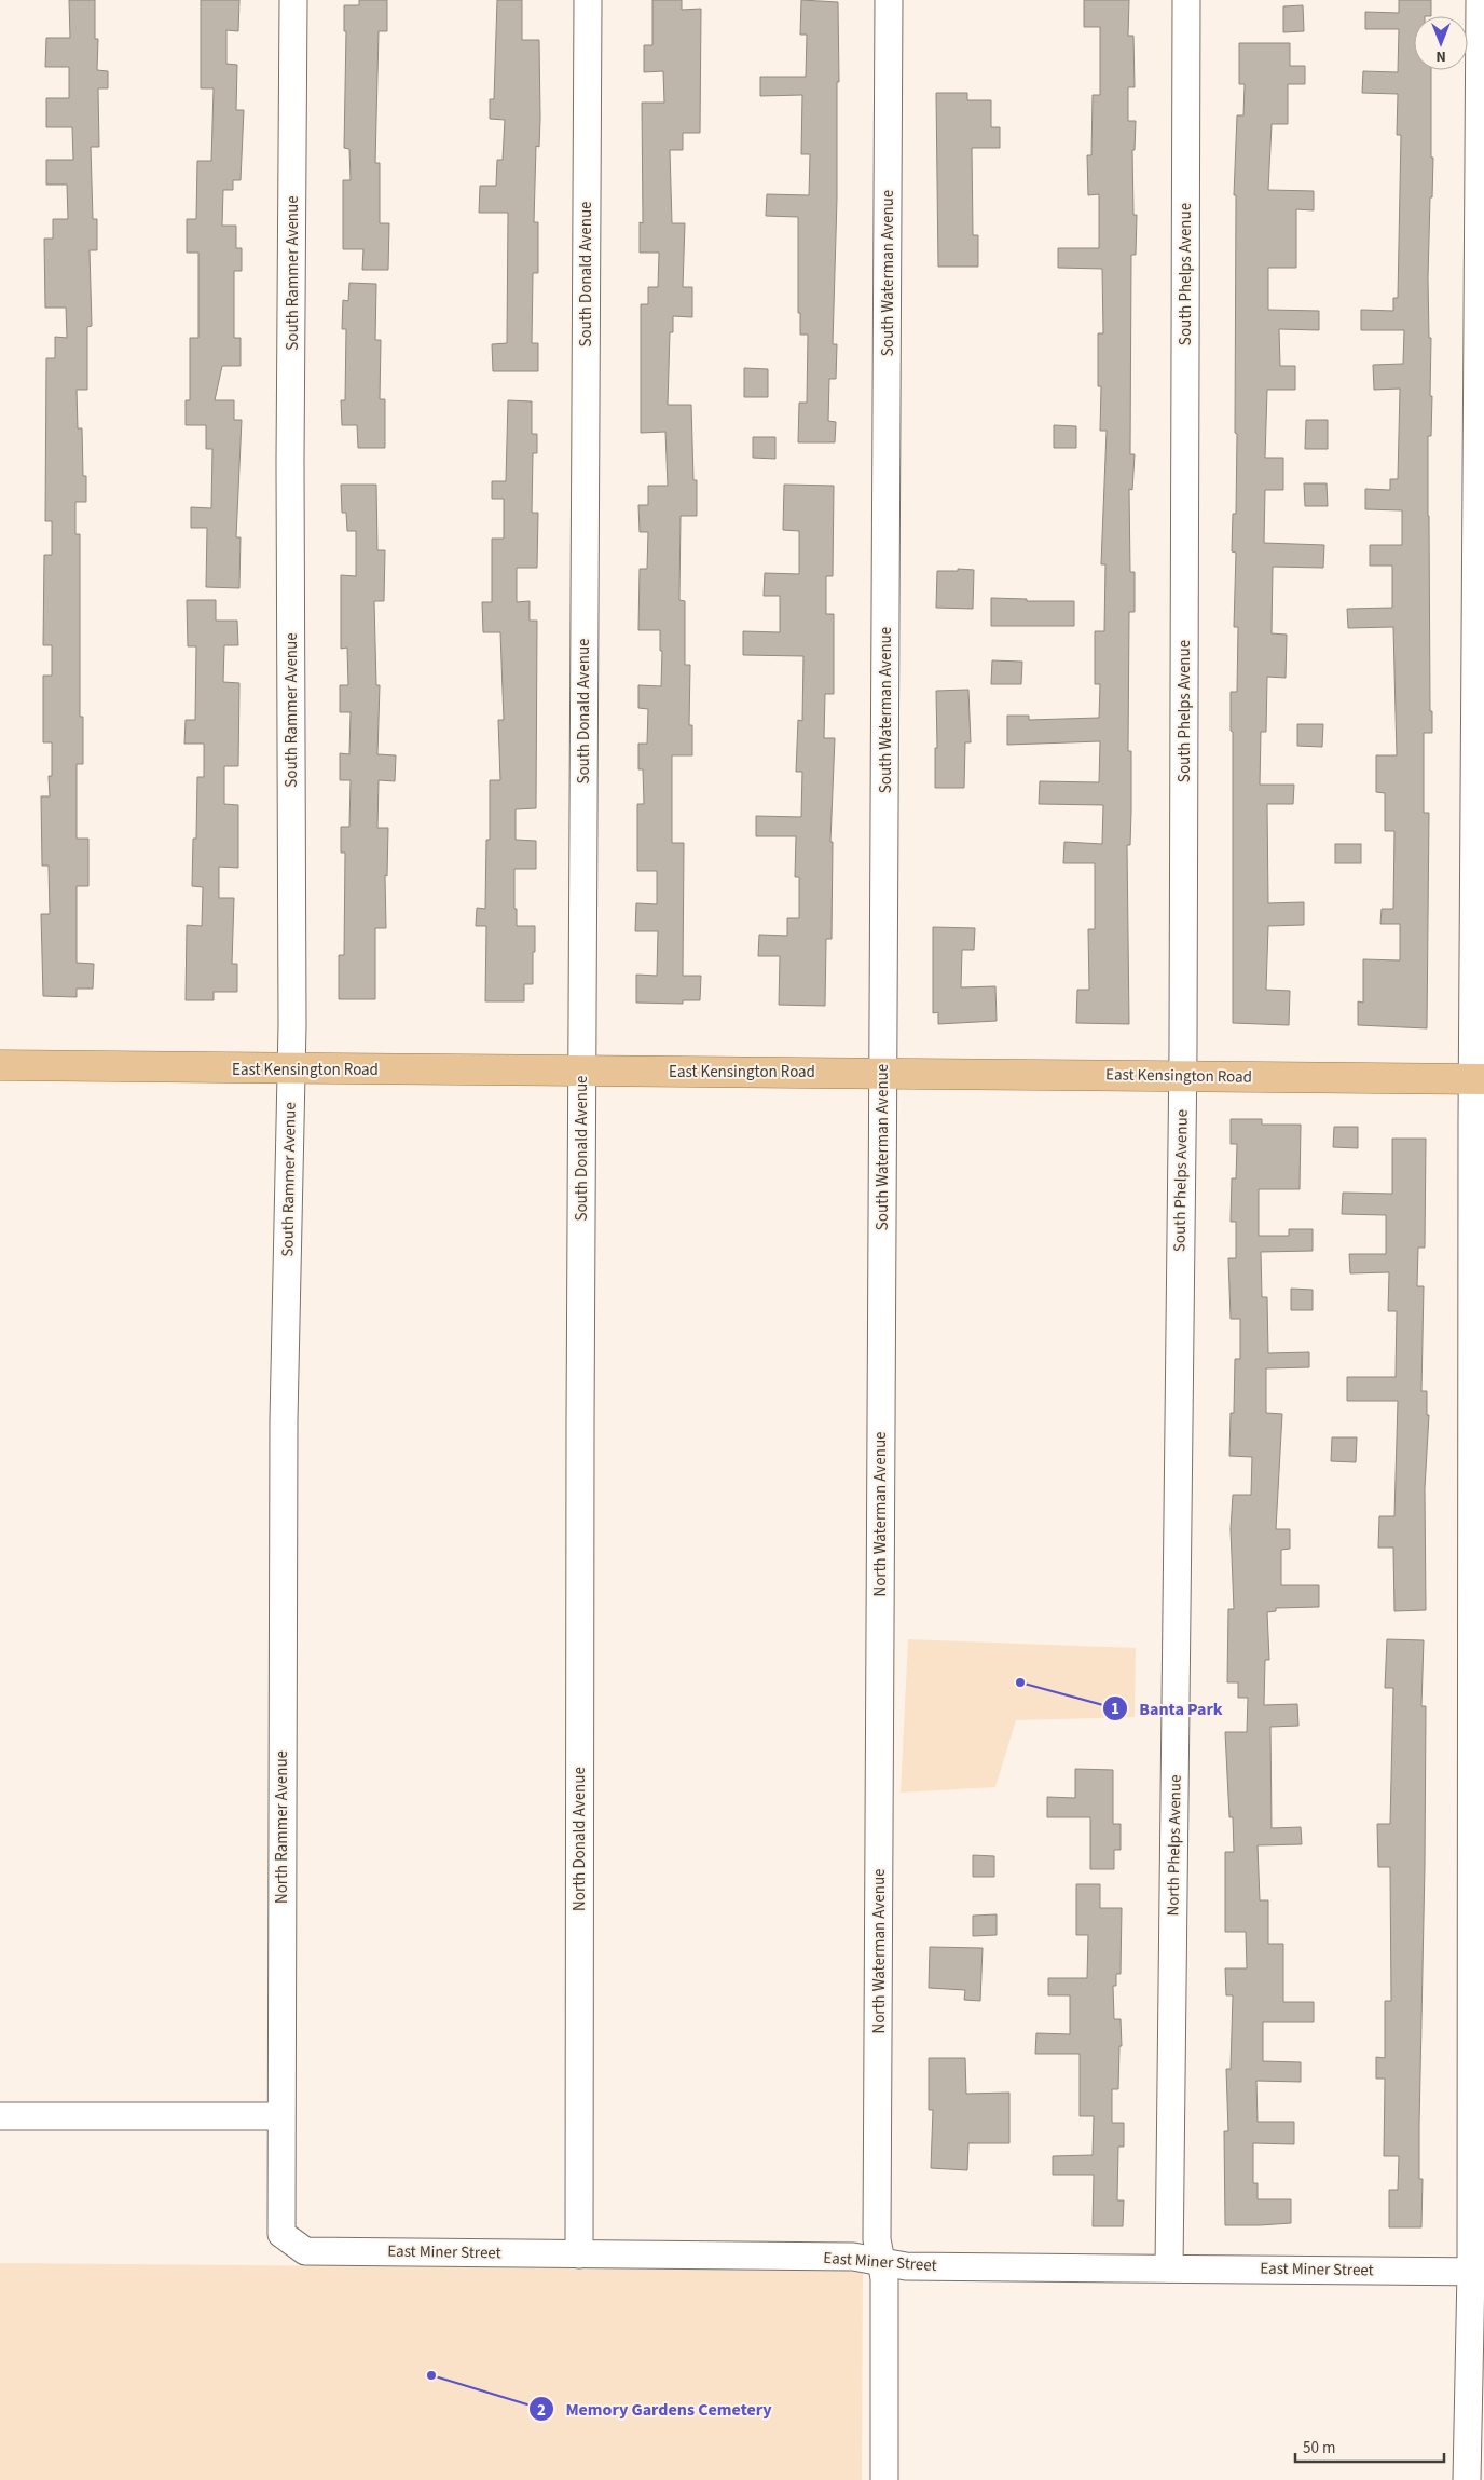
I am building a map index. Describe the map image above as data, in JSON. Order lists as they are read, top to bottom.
{
  "streets": {
    "main road": ["East Kensington Road"],
    "street": [
      "South Rammer Avenue",
      "South Waterman Avenue",
      "South Donald Avenue",
      "South Phelps Avenue",
      "North Waterman Avenue",
      "North Rammer Avenue",
      "North Donald Avenue",
      "North Phelps Avenue",
      "East Miner Street"
    ]
  },
  "crossings": [
    ["South Rammer Avenue", "East Kensington Road"],
    ["South Rammer Avenue", "North Rammer Avenue"],
    ["South Waterman Avenue", "East Kensington Road"],
    ["South Waterman Avenue", "North Waterman Avenue"],
    ["South Donald Avenue", "East Kensington Road"],
    ["South Donald Avenue", "North Donald Avenue"],
    ["South Phelps Avenue", "East Kensington Road"],
    ["South Phelps Avenue", "North Phelps Avenue"],
    ["North Waterman Avenue", "East Miner Street"],
    ["North Rammer Avenue", "East Miner Street"],
    ["North Donald Avenue", "East Miner Street"],
    ["North Phelps Avenue", "East Miner Street"]
  ],
  "places": ["Banta Park", "Memory Gardens Cemetery"],
  "scale_bar": "50 m",
  "north": "bottom"
}
